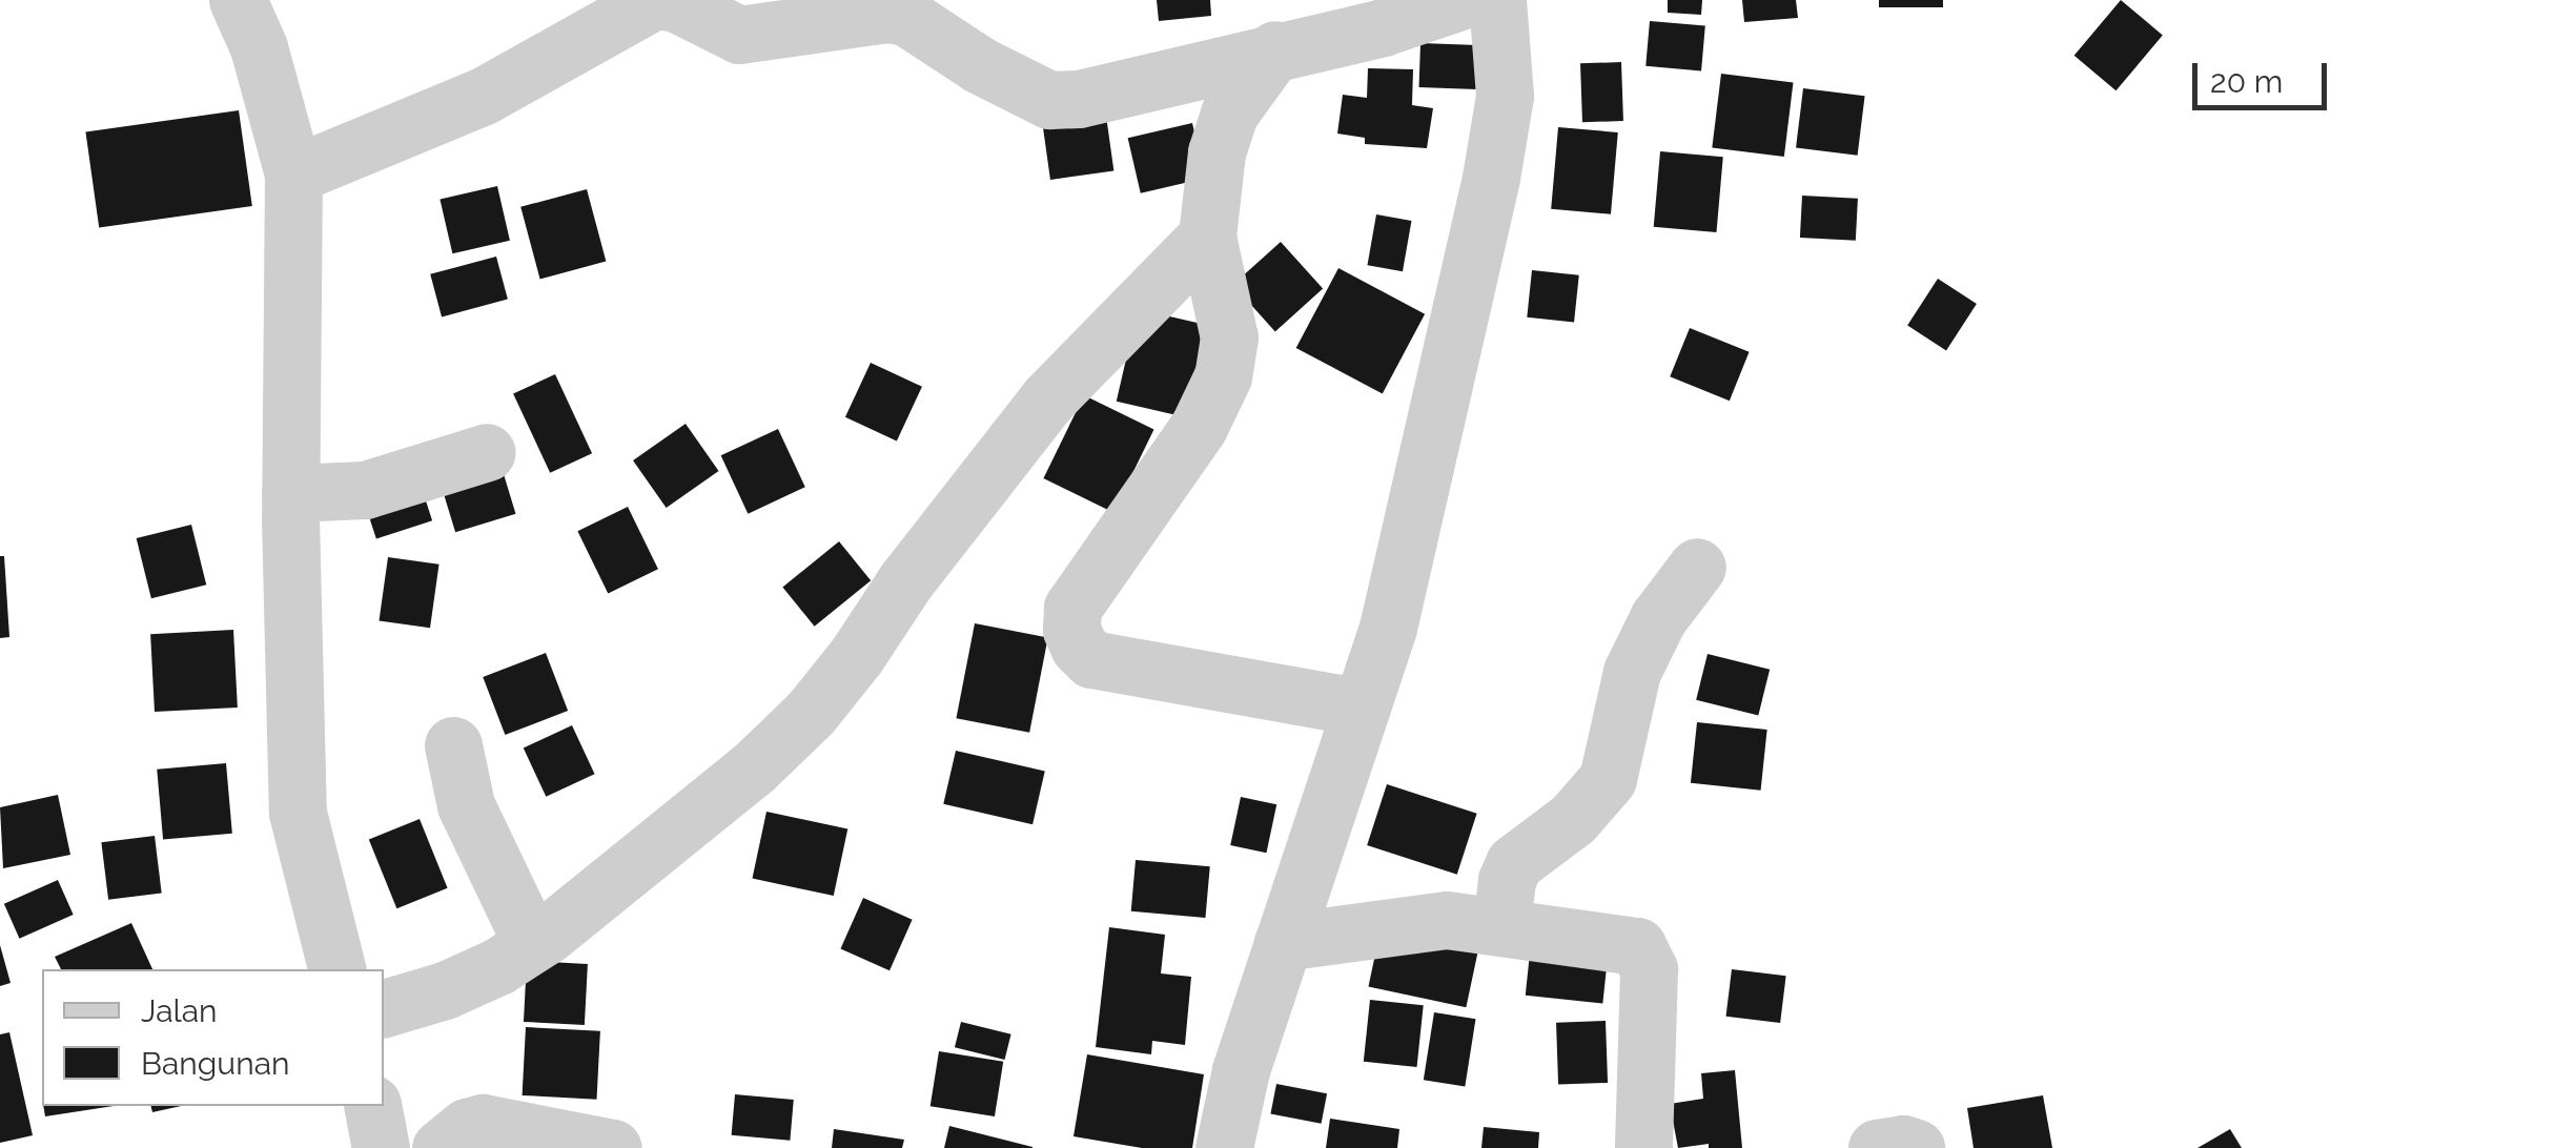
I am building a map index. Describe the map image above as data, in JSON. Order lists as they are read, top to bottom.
{
  "legend": ["Jalan", "Bangunan"],
  "scale_bar": "20 m"
}
